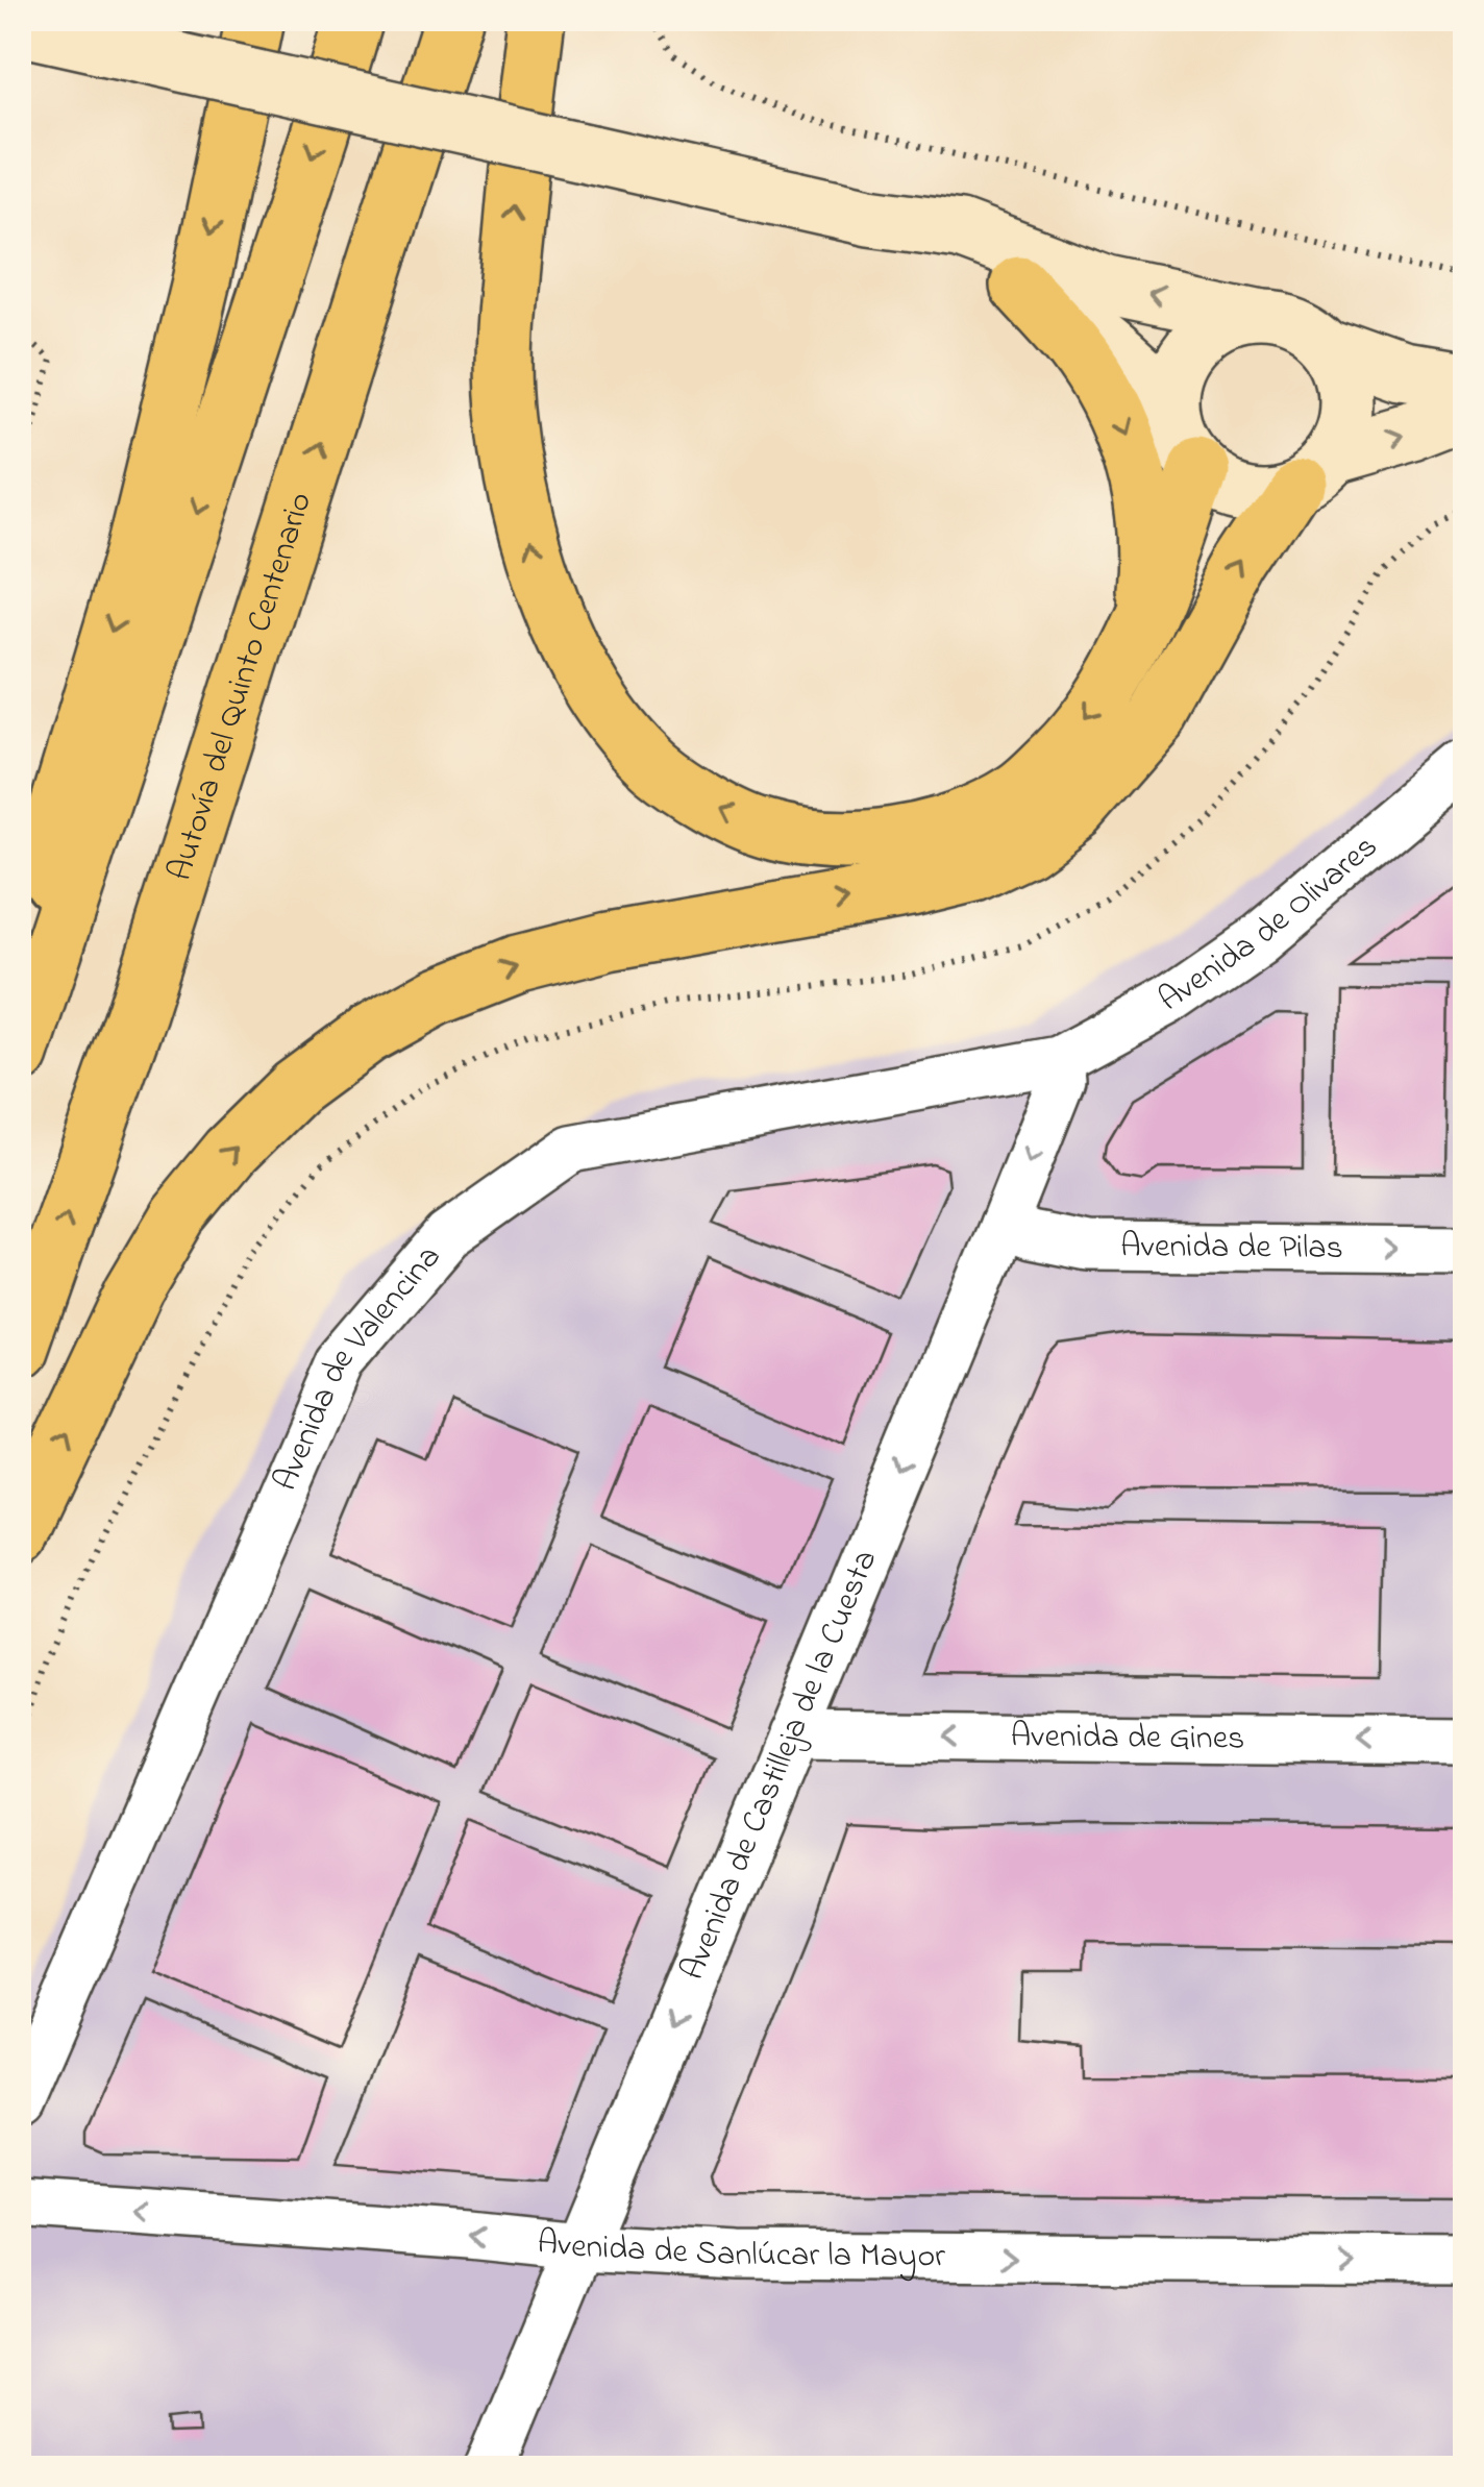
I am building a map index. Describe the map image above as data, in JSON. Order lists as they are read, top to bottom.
{
  "streets": {
    "highway": ["Autovía del Quinto Centenario"],
    "street": [
      "Avenida de Olivares",
      "Avenida de Pilas",
      "Avenida de Valencina",
      "Avenida de Gines",
      "Avenida de Castilleja de la Cuesta",
      "Avenida de Sanlúcar la Mayor"
    ]
  },
  "crossings": [
    ["Avenida de Olivares", "Avenida de Valencina"],
    ["Avenida de Olivares", "Avenida de Castilleja de la Cuesta"],
    ["Avenida de Pilas", "Avenida de Castilleja de la Cuesta"],
    ["Avenida de Valencina", "Avenida de Castilleja de la Cuesta"],
    ["Avenida de Gines", "Avenida de Castilleja de la Cuesta"],
    ["Avenida de Castilleja de la Cuesta", "Avenida de Sanlúcar la Mayor"]
  ],
  "one_way": ["Avenida de Pilas", "Avenida de Gines", "Avenida de Castilleja de la Cuesta"]
}
